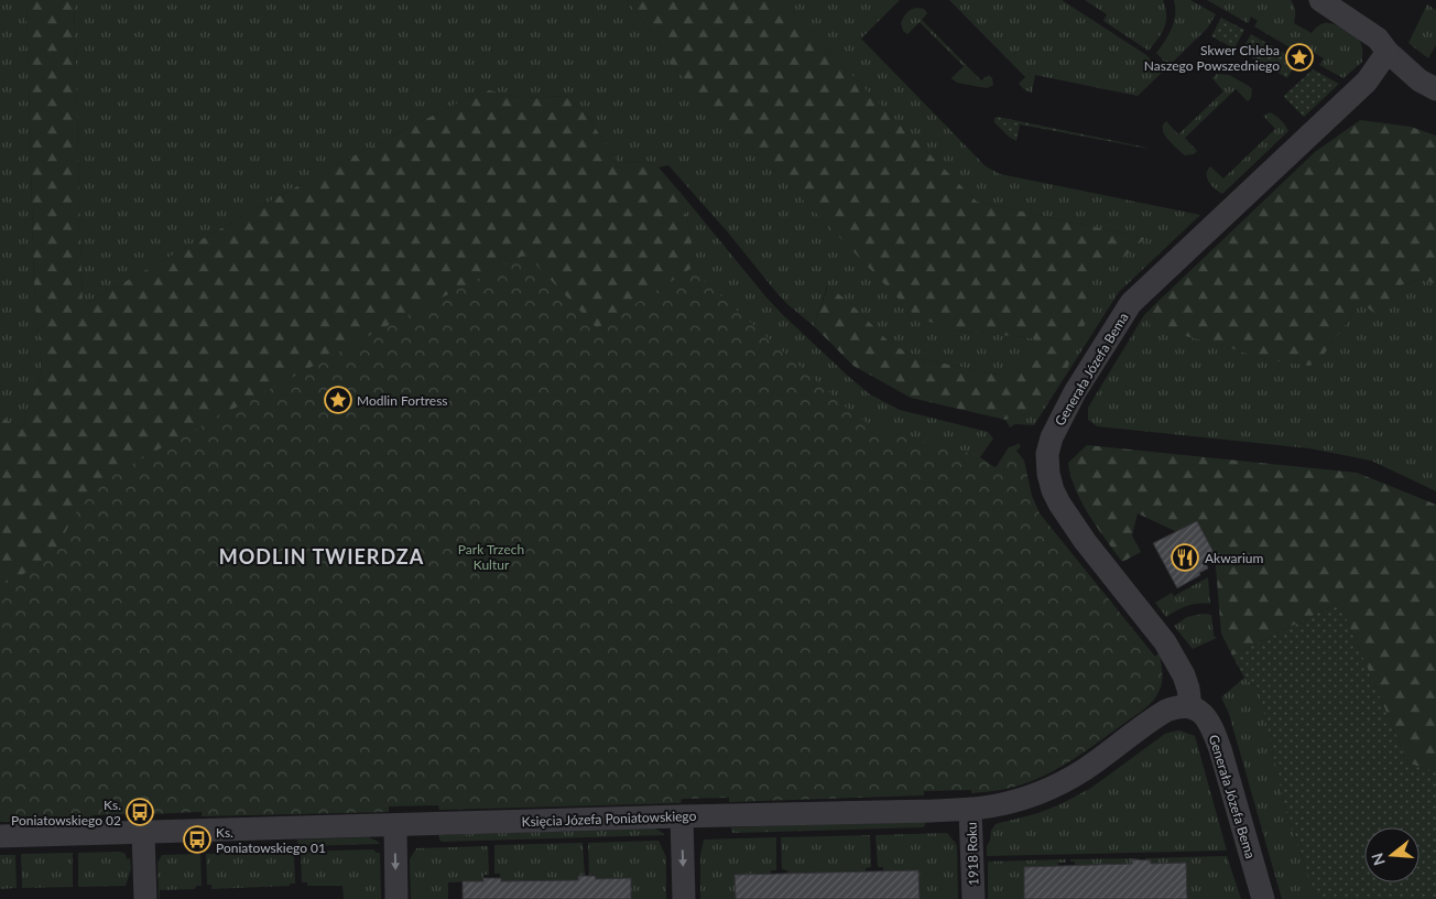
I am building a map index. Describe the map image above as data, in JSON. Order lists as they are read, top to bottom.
{
  "streets": {
    "street": ["Generała Józefa Bema", "Księcia Józefa Poniatowskiego", "1918 Roku"]
  },
  "crossings": [
    ["Generała Józefa Bema", "Księcia Józefa Poniatowskiego"],
    ["Księcia Józefa Poniatowskiego", "1918 Roku"]
  ],
  "districts": ["MODLIN TWIERDZA"],
  "parks": ["Park Trzech Kultur"],
  "places": {
    "place": ["Skwer Chleba Naszego Powszedniego", "Modlin Fortress"],
    "restaurant": ["Akwarium"],
    "bus stop": ["Ks. Poniatowskiego 02", "Ks. Poniatowskiego 01"]
  },
  "north": "left"
}
